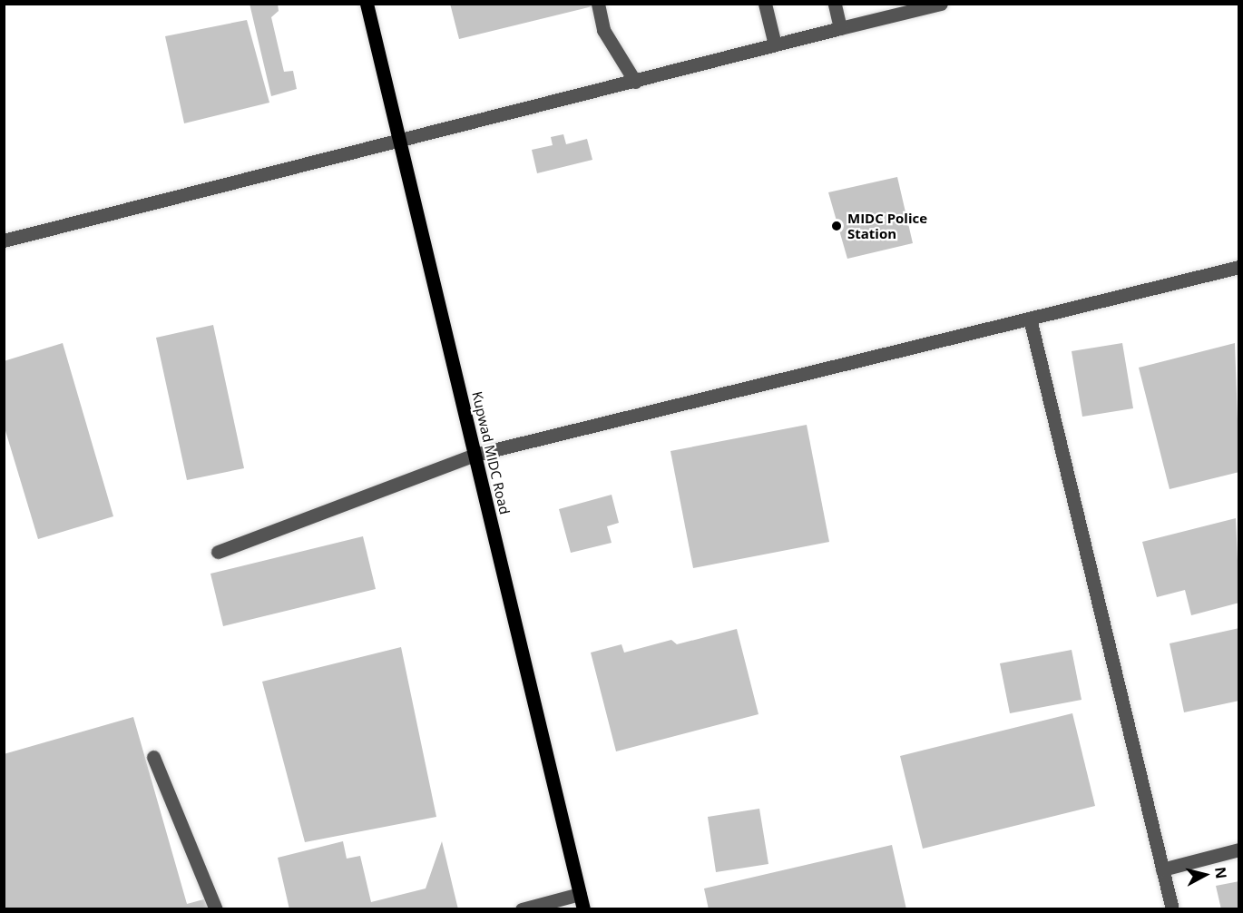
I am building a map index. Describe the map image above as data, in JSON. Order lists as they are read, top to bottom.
{
  "streets": {
    "main road": ["Kupwad MIDC Road"]
  },
  "places": ["MIDC Police Station"],
  "north": "right"
}
